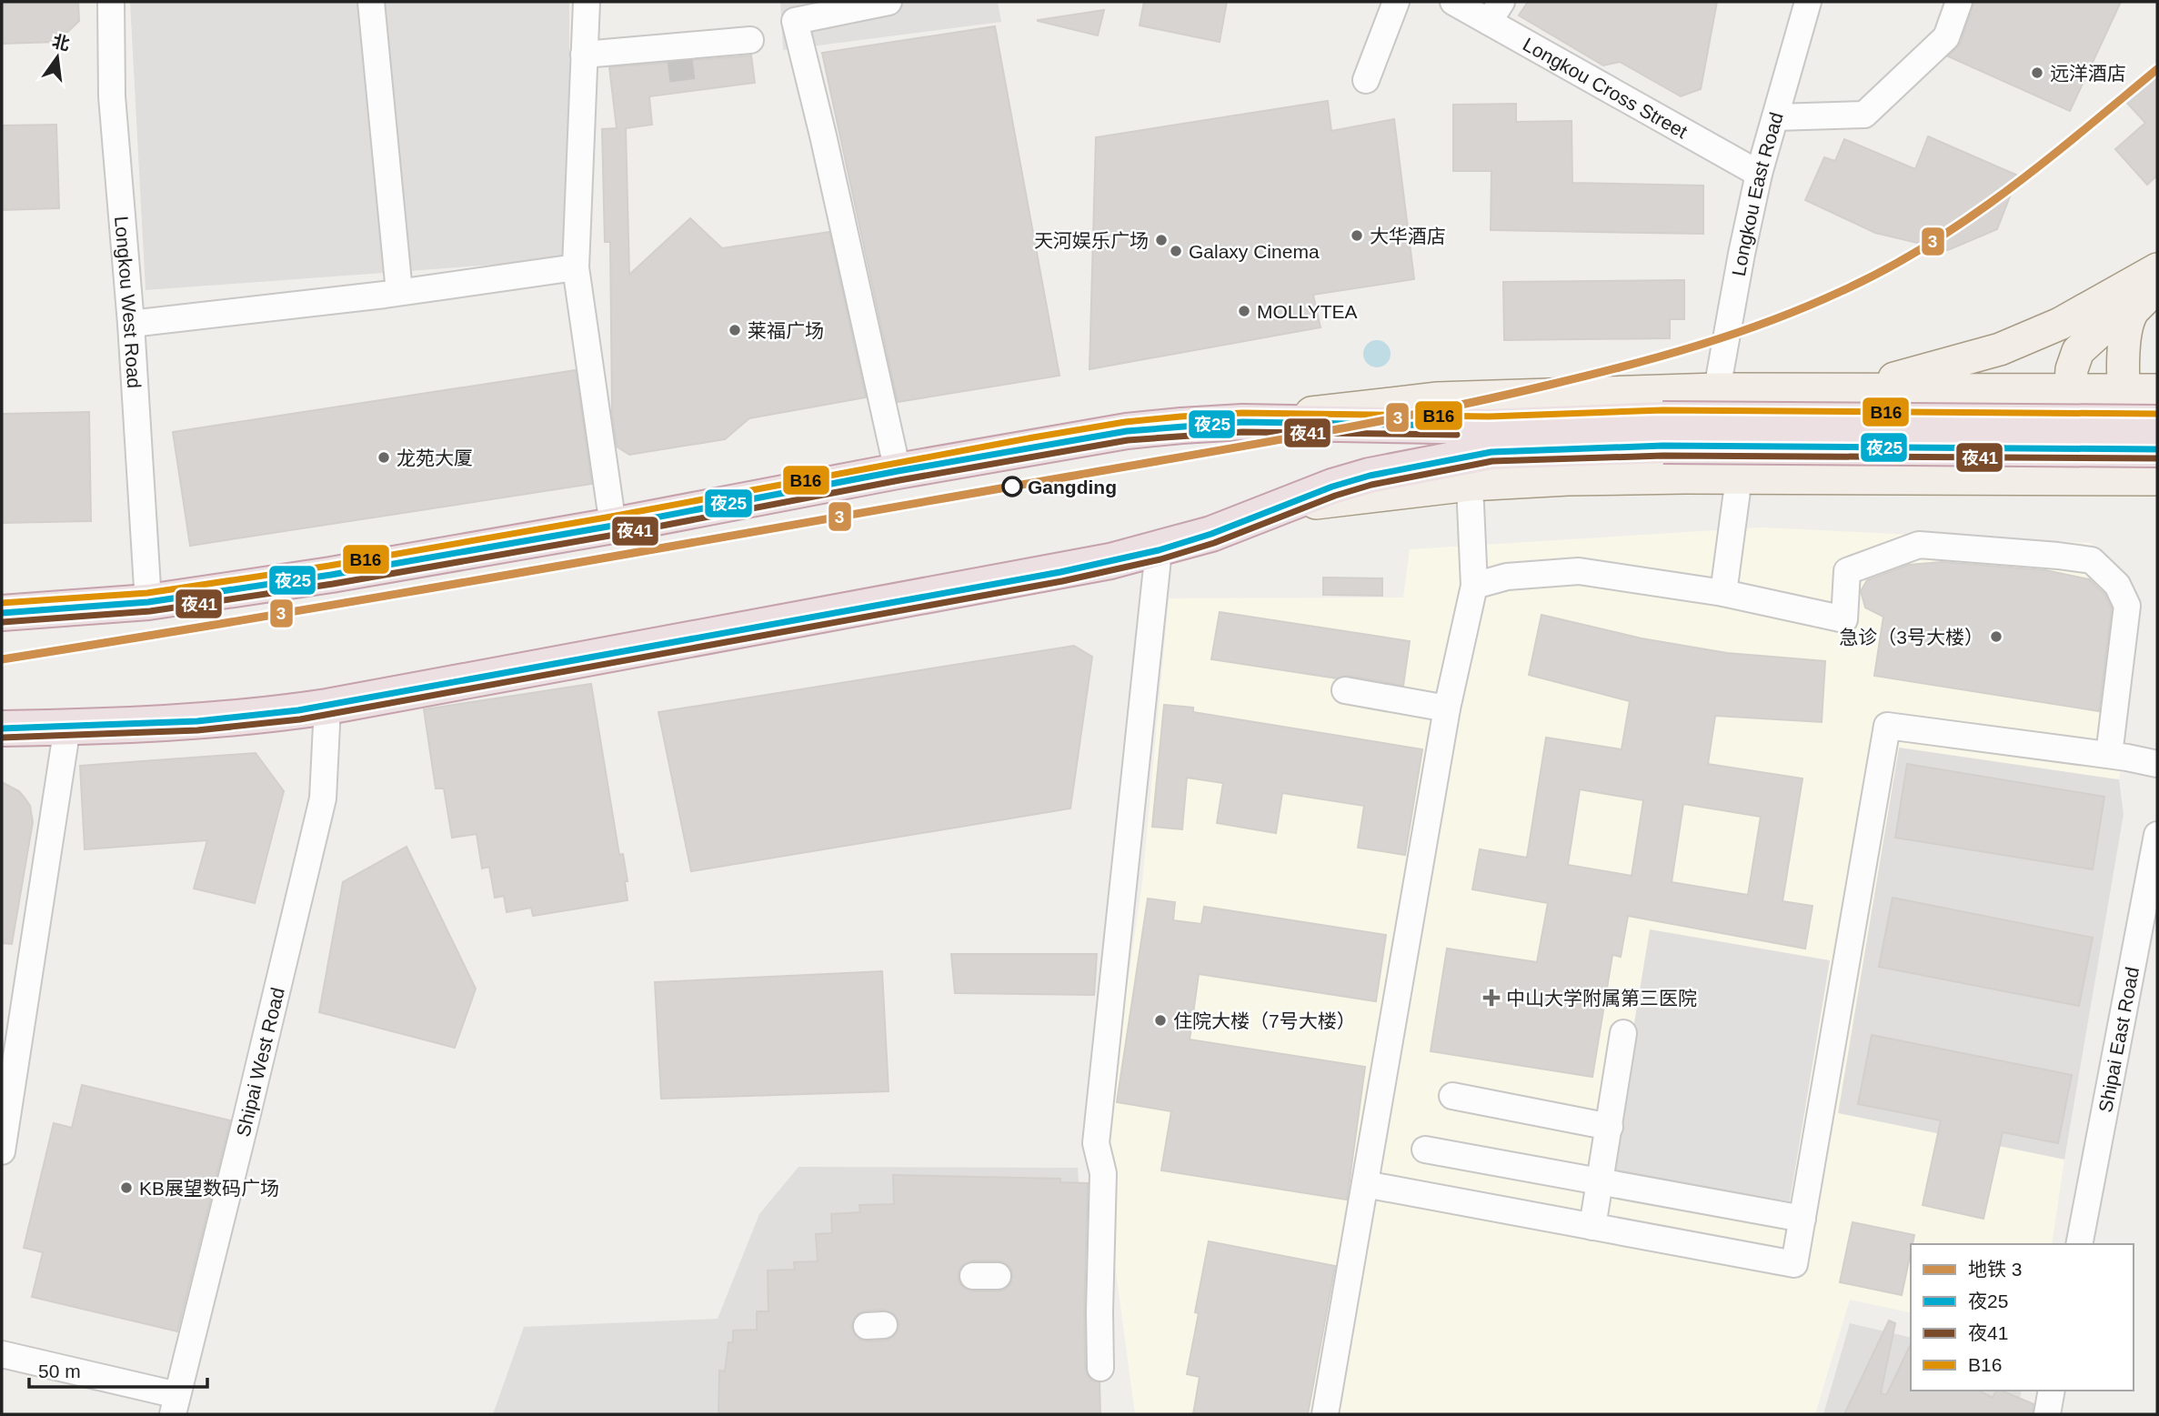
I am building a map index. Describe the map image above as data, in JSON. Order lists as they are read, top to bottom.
{
  "streets": {
    "street": [
      "Longkou Cross Street",
      "Longkou East Road",
      "Longkou West Road",
      "Shipai East Road",
      "Shipai West Road"
    ]
  },
  "crossings": [
    ["Longkou Cross Street", "Longkou East Road"]
  ],
  "places": {
    "other": [
      "远洋酒店",
      "大华酒店",
      "天河娱乐广场",
      "Galaxy Cinema",
      "MOLLYTEA",
      "莱福广场",
      "龙苑大厦",
      "Gangding",
      "急诊（3号大楼）",
      "住院大楼（7号大楼）",
      "KB展望数码广场"
    ],
    "health": ["中山大学附属第三医院"]
  },
  "lines": [
    "metro line 3",
    "transit line B16",
    "transit line 夜25",
    "transit line 夜41"
  ],
  "legend": [
    "地铁 3",
    "夜25",
    "夜41",
    "B16"
  ],
  "scale_bar": "50 m",
  "north": "top"
}
